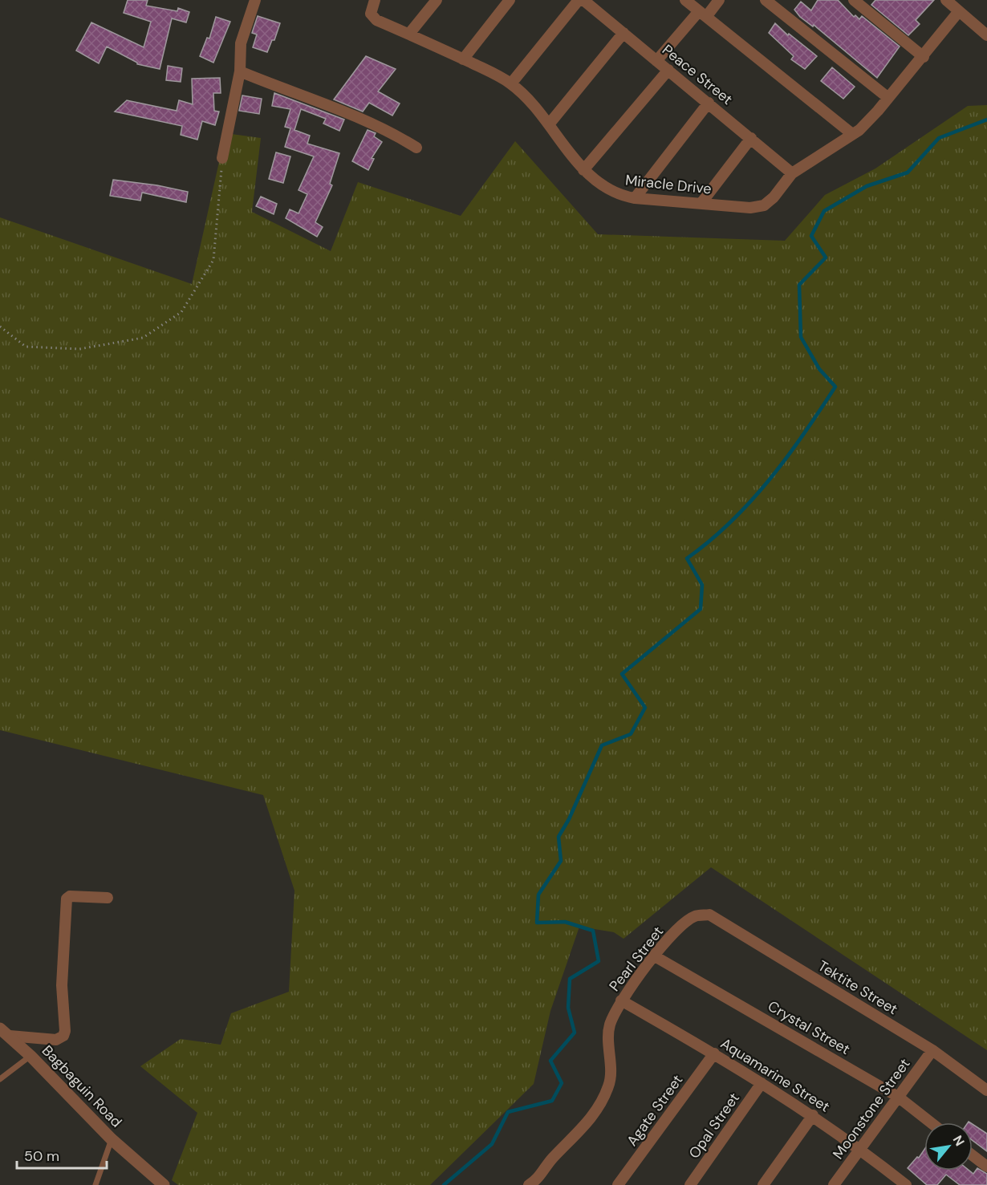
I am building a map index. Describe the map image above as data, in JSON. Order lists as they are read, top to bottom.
{
  "streets": {
    "street": [
      "Peace Street",
      "Miracle Drive",
      "Pearl Street",
      "Tektite Street",
      "Crystal Street",
      "Aquamarine Street",
      "Bagbaguin Road",
      "Moonstone Street",
      "Agate Street",
      "Opal Street"
    ]
  },
  "crossings": [
    ["Peace Street", "Miracle Drive"],
    ["Pearl Street", "Tektite Street"],
    ["Pearl Street", "Crystal Street"],
    ["Pearl Street", "Aquamarine Street"],
    ["Tektite Street", "Moonstone Street"],
    ["Crystal Street", "Moonstone Street"],
    ["Aquamarine Street", "Moonstone Street"],
    ["Aquamarine Street", "Agate Street"],
    ["Aquamarine Street", "Opal Street"]
  ],
  "scale_bar": "50 m",
  "north": "top right"
}
